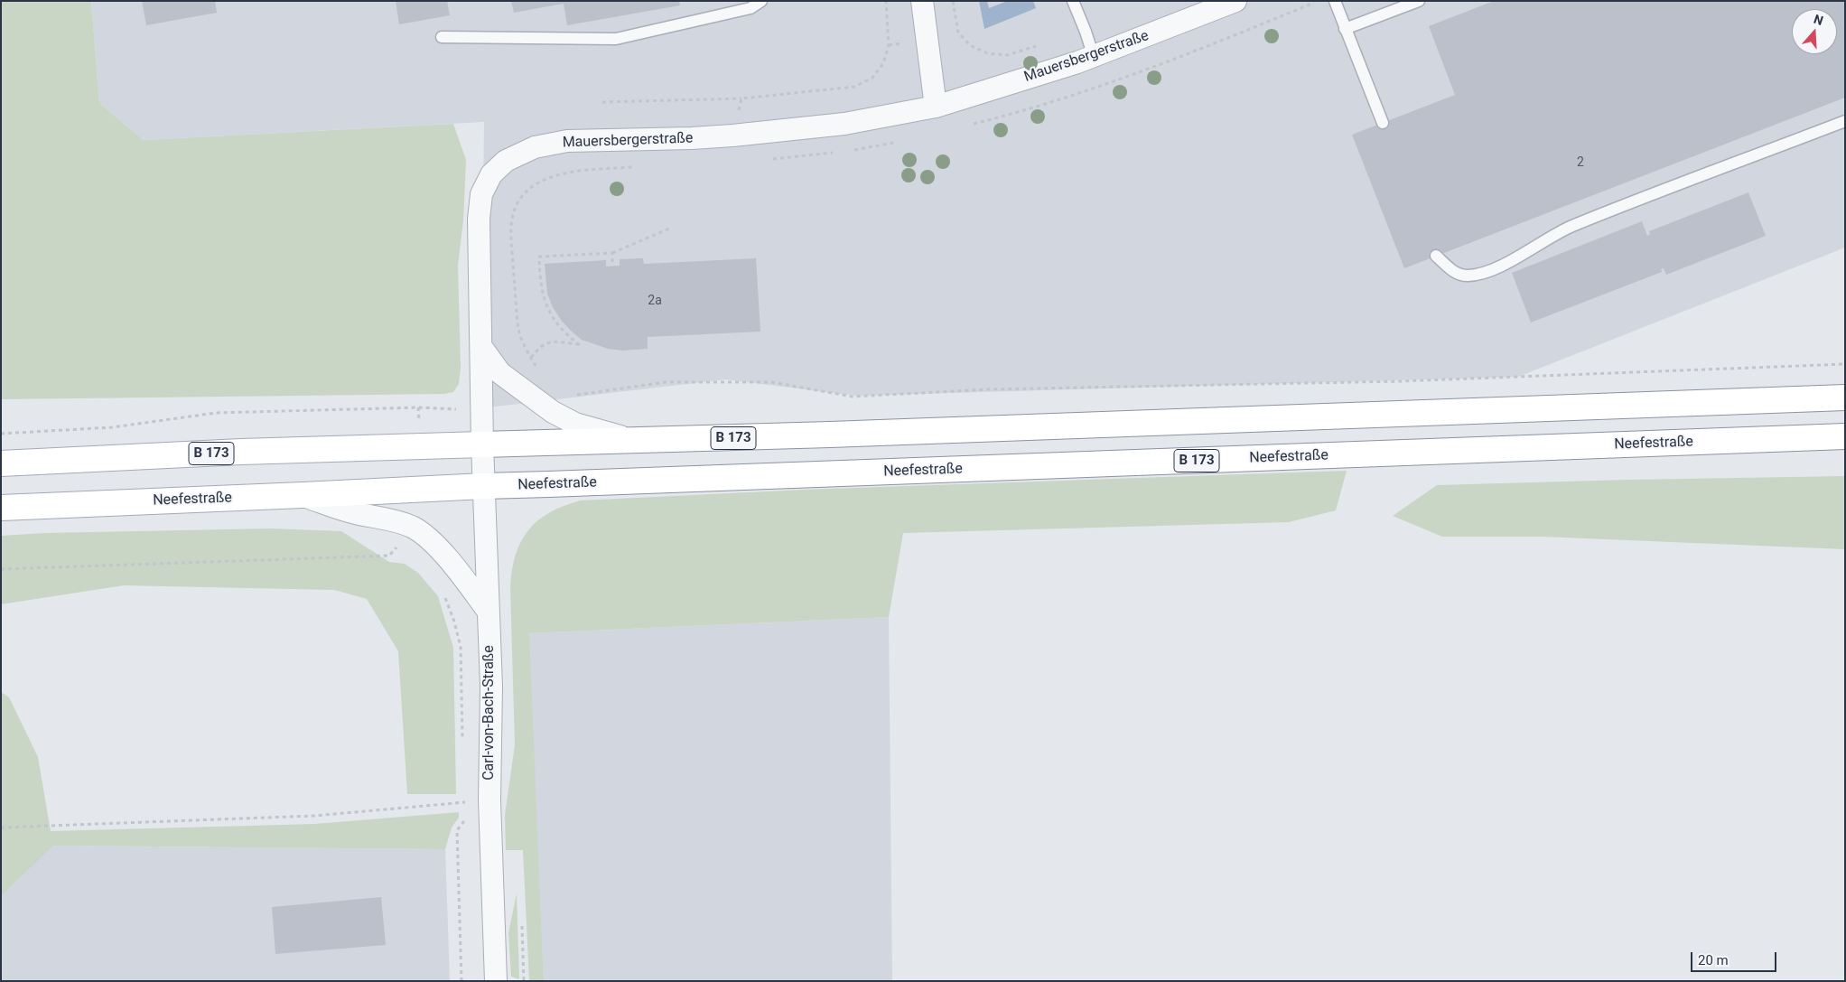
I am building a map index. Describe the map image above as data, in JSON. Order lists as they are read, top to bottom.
{
  "streets": {
    "main road": ["B 173", "Neefestraße"],
    "street": ["Mauersbergerstraße", "Carl-von-Bach-Straße"]
  },
  "crossings": [
    ["Mauersbergerstraße", "B 173"],
    ["Mauersbergerstraße", "Carl-von-Bach-Straße"],
    ["B 173", "Carl-von-Bach-Straße"],
    ["Neefestraße", "Carl-von-Bach-Straße"]
  ],
  "house_numbers": ["2", "2a"],
  "scale_bar": "20 m",
  "north": "top"
}
